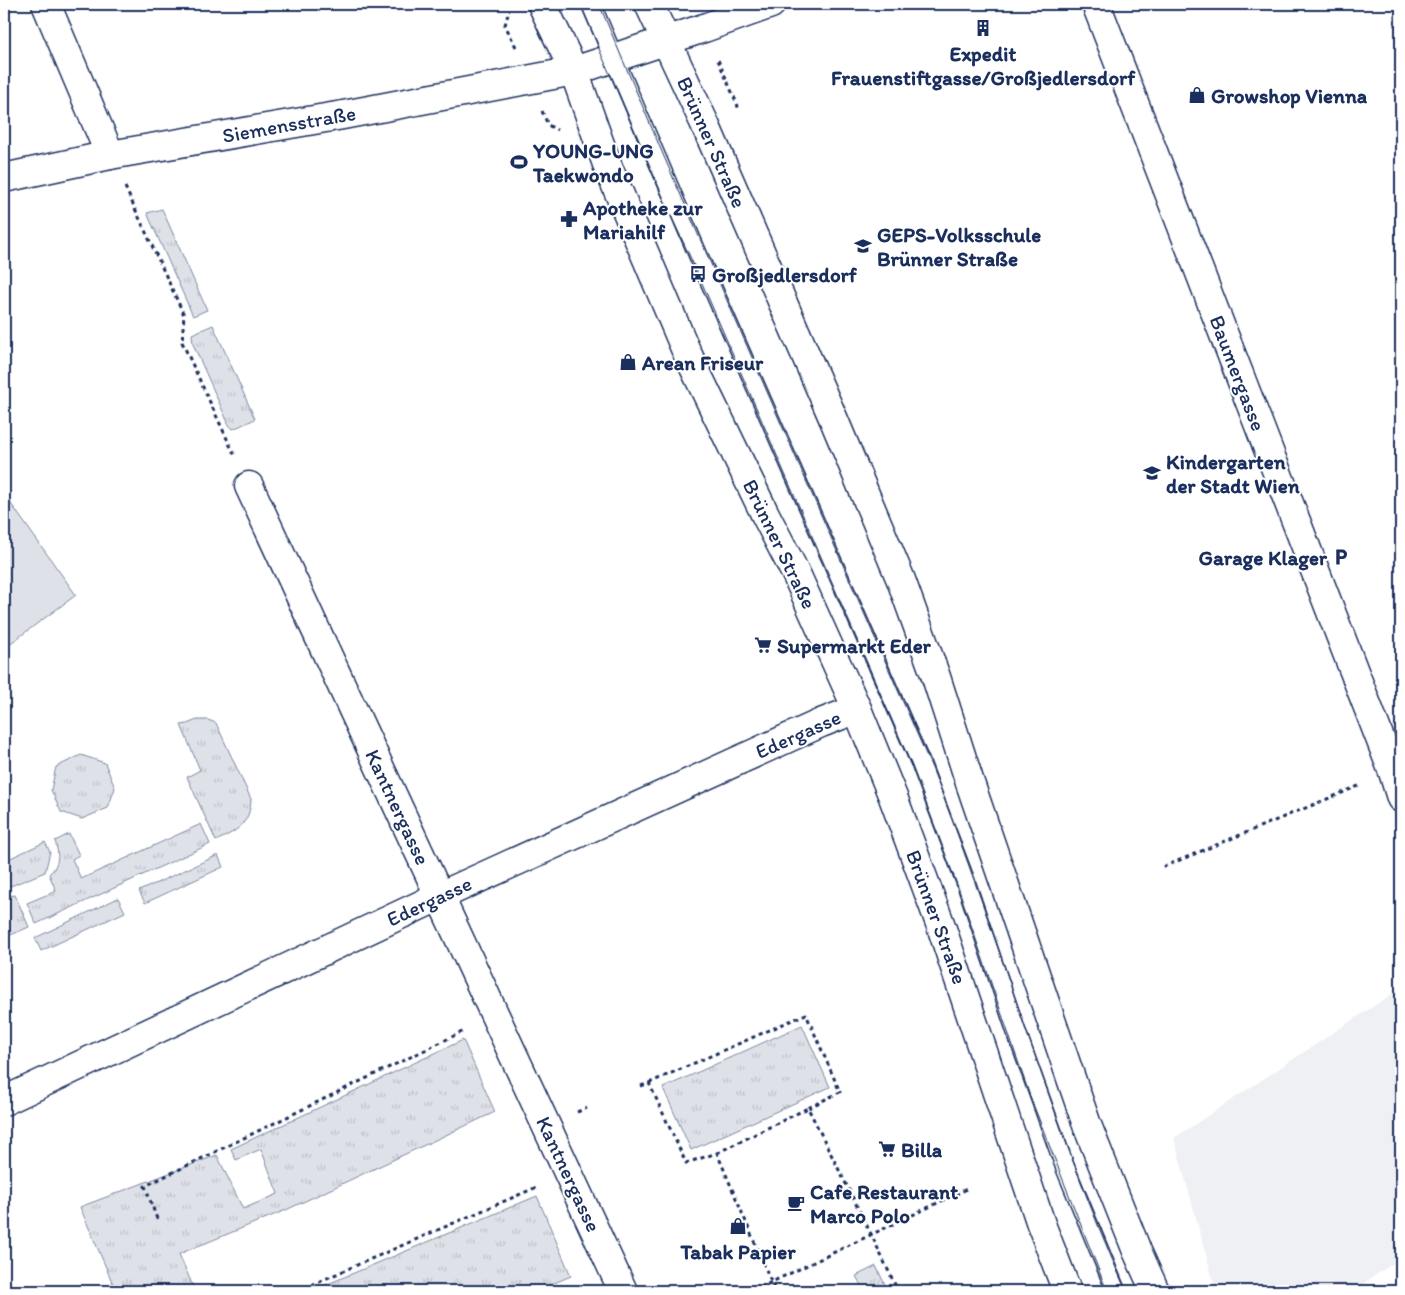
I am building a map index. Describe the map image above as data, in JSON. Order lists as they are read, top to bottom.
{
  "streets": {
    "main road": [
      "Siemensstraße",
      "Brünner Straße",
      "Baumergasse",
      "Edergasse",
      "Kantnergasse"
    ]
  },
  "crossings": [
    ["Siemensstraße", "Brünner Straße"],
    ["Brünner Straße", "Edergasse"],
    ["Edergasse", "Kantnergasse"]
  ],
  "places": {
    "building": ["Expedit Frauenstiftgasse/Großjedlersdorf"],
    "shop": ["Growshop Vienna", "Arean Friseur", "Tabak Papier"],
    "sports": ["YOUNG-UNG Taekwondo"],
    "pharmacy": ["Apotheke zur Mariahilf"],
    "school or university": ["GEPS-Volksschule Brünner Straße", "Kindergarten der Stadt Wien"],
    "bus stop": ["Großjedlersdorf"],
    "parking": ["Garage Klager"],
    "supermarket": ["Supermarkt Eder", "Billa"],
    "cafe": ["Cafe Restaurant Marco Polo"]
  }
}
